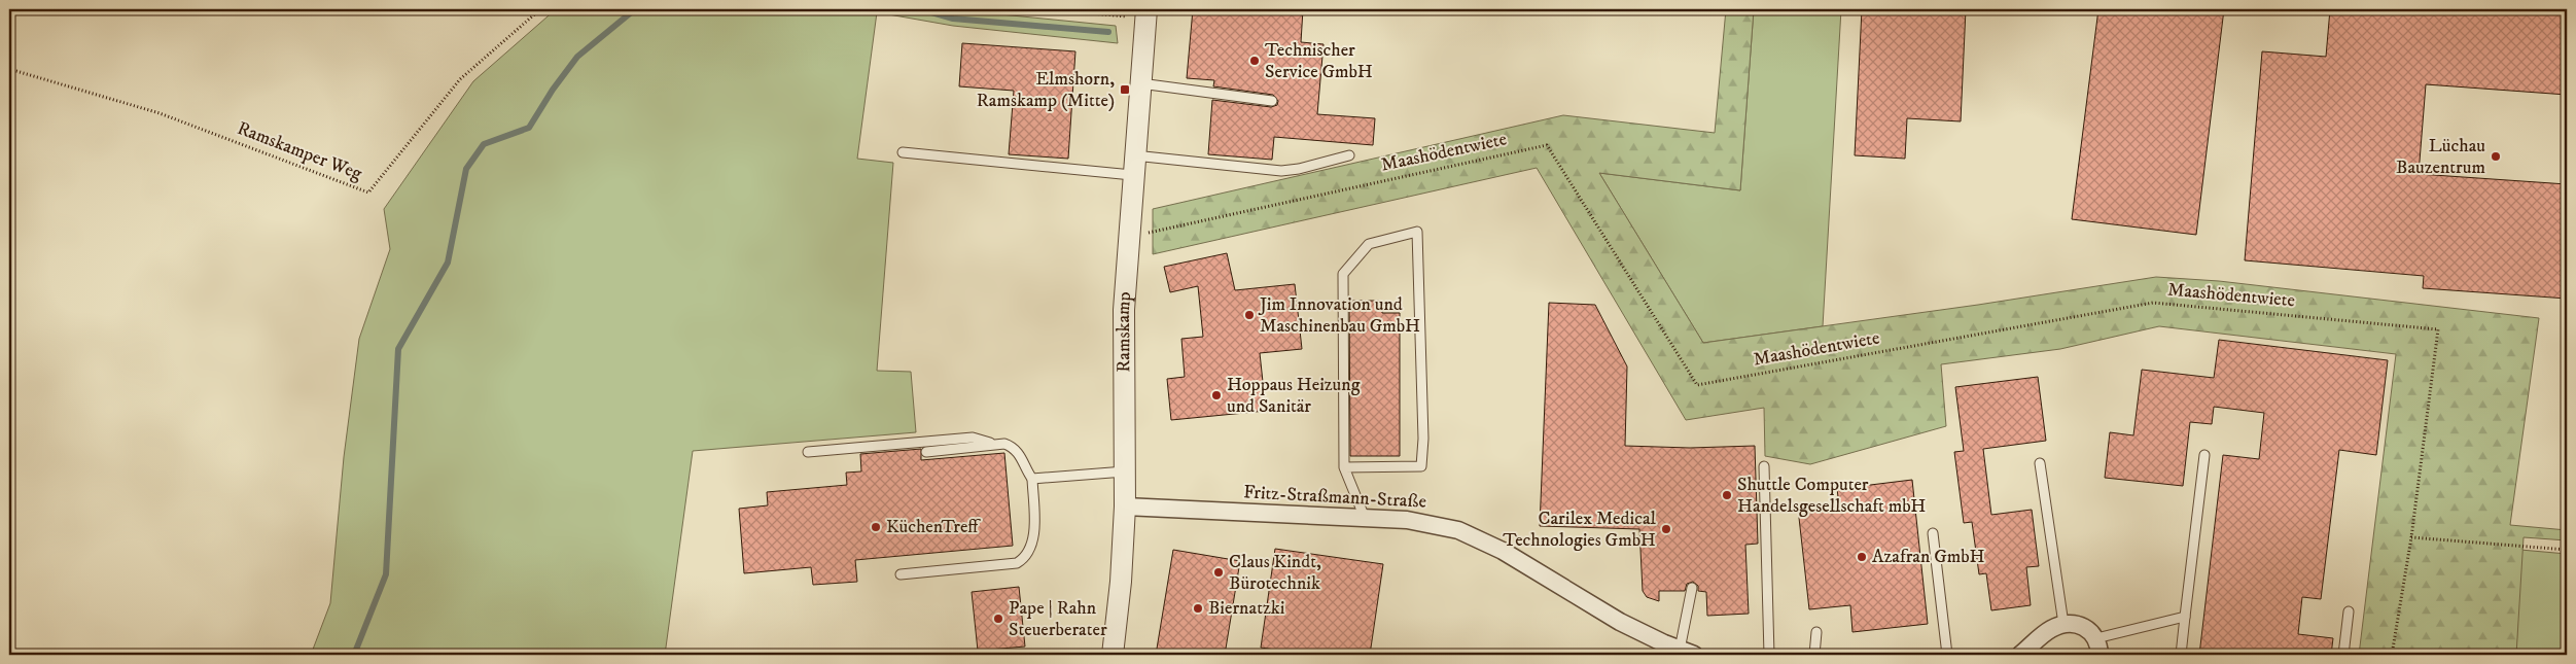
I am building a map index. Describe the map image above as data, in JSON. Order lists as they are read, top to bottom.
{
  "streets": {
    "street": ["Ramskamp", "Fritz-Straßmann-Straße"],
    "path": ["Ramskamper Weg", "Maashödentwiete"]
  },
  "crossings": [
    ["Maashödentwiete", "Ramskamp"],
    ["Ramskamp", "Fritz-Straßmann-Straße"]
  ],
  "places": {
    "other": [
      "Technischer Service GmbH",
      "Lüchau Bauzentrum",
      "Jim Innovation und Maschinenbau GmbH",
      "Hoppaus Heizung und Sanitär",
      "Shuttle Computer Handelsgesellschaft mbH",
      "KüchenTreff",
      "Carilex Medical Technologies GmbH",
      "Azafran GmbH",
      "Claus Kindt, Bürotechnik",
      "Biernatzki",
      "Pape | Rahn Steuerberater"
    ],
    "transit": ["Elmshorn, Ramskamp (Mitte)"]
  }
}
